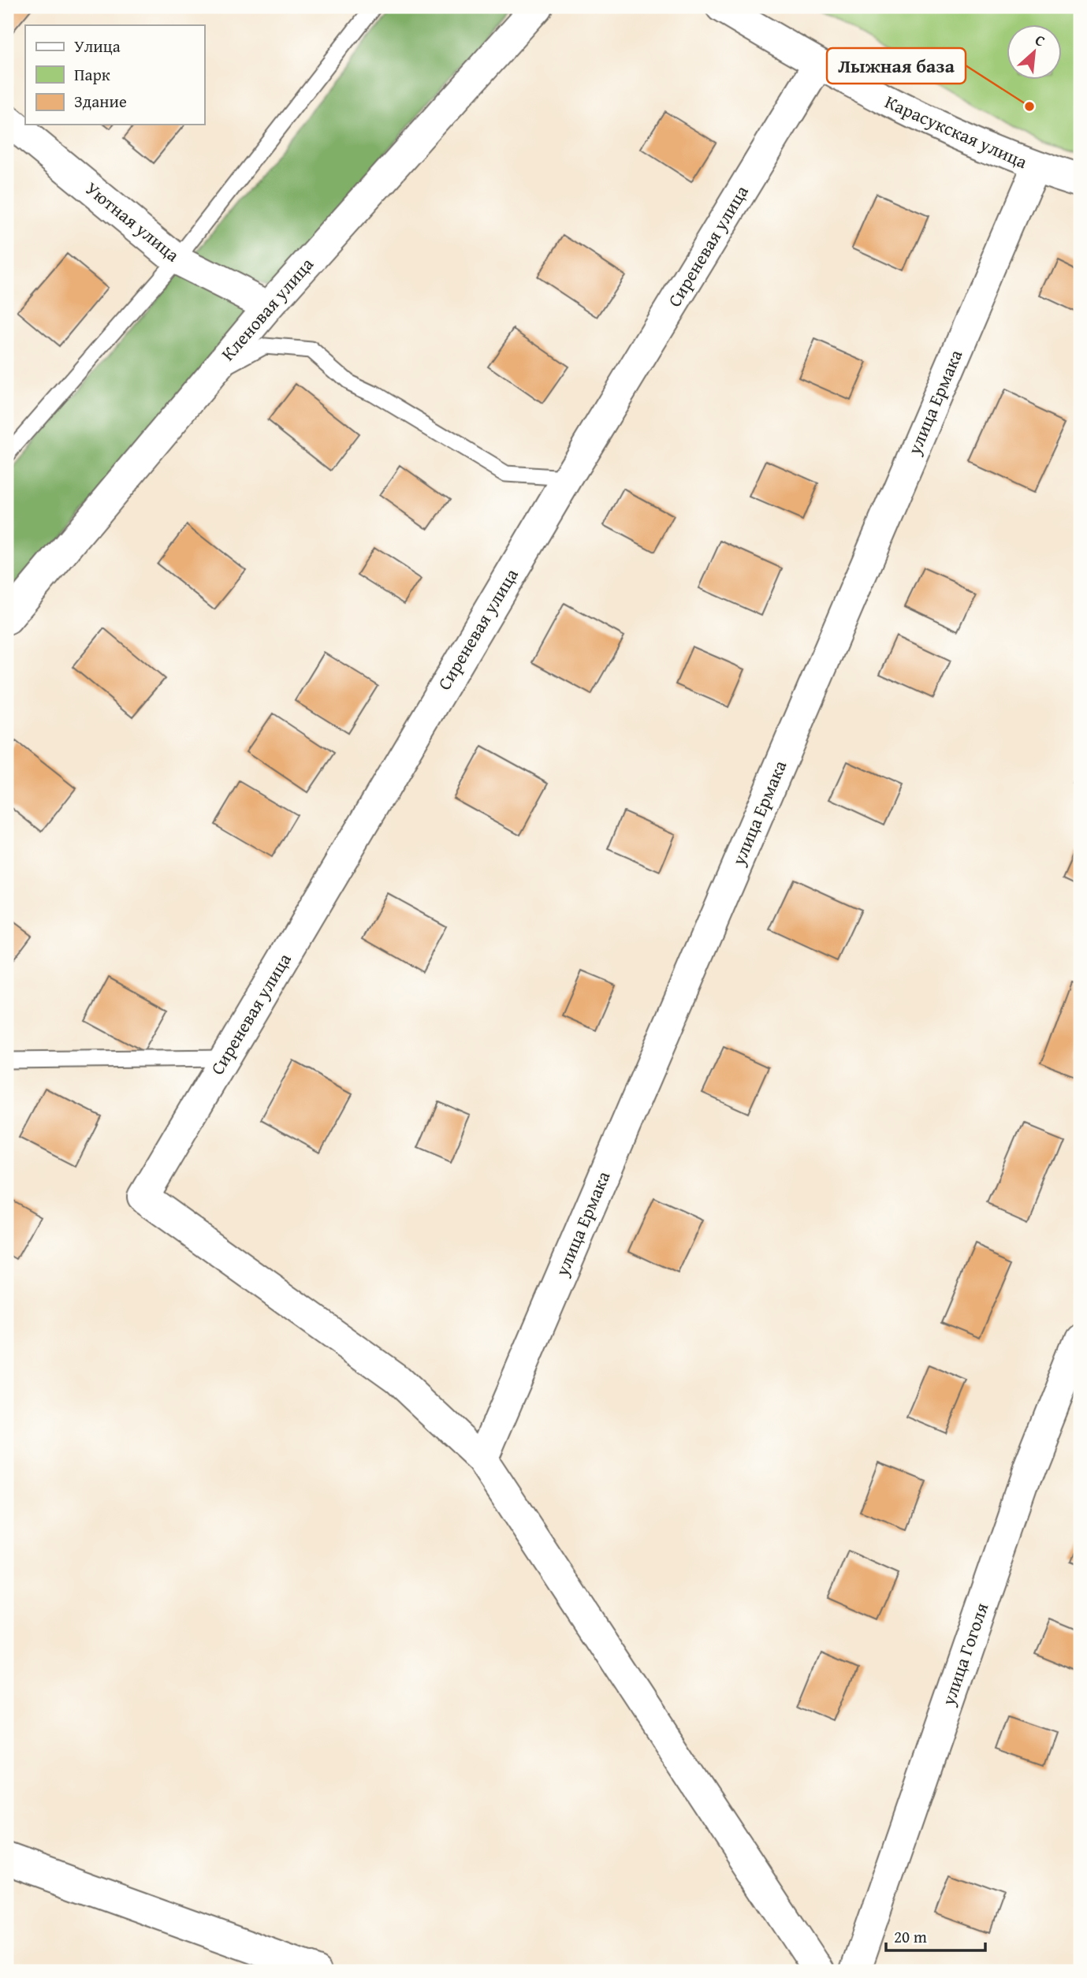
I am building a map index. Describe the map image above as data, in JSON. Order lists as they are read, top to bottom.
{
  "streets": {
    "street": [
      "Карасукская улица",
      "Уютная улица",
      "Сиреневая улица",
      "Кленовая улица",
      "улица Ермака",
      "улица Гоголя"
    ]
  },
  "crossings": [
    ["Карасукская улица", "Сиреневая улица"],
    ["Карасукская улица", "улица Ермака"],
    ["Уютная улица", "Кленовая улица"],
    ["Сиреневая улица", "улица Ермака"]
  ],
  "places": ["Лыжная база"],
  "legend": ["Улица", "Парк", "Здание"],
  "scale_bar": "20 m",
  "north": "top right"
}
